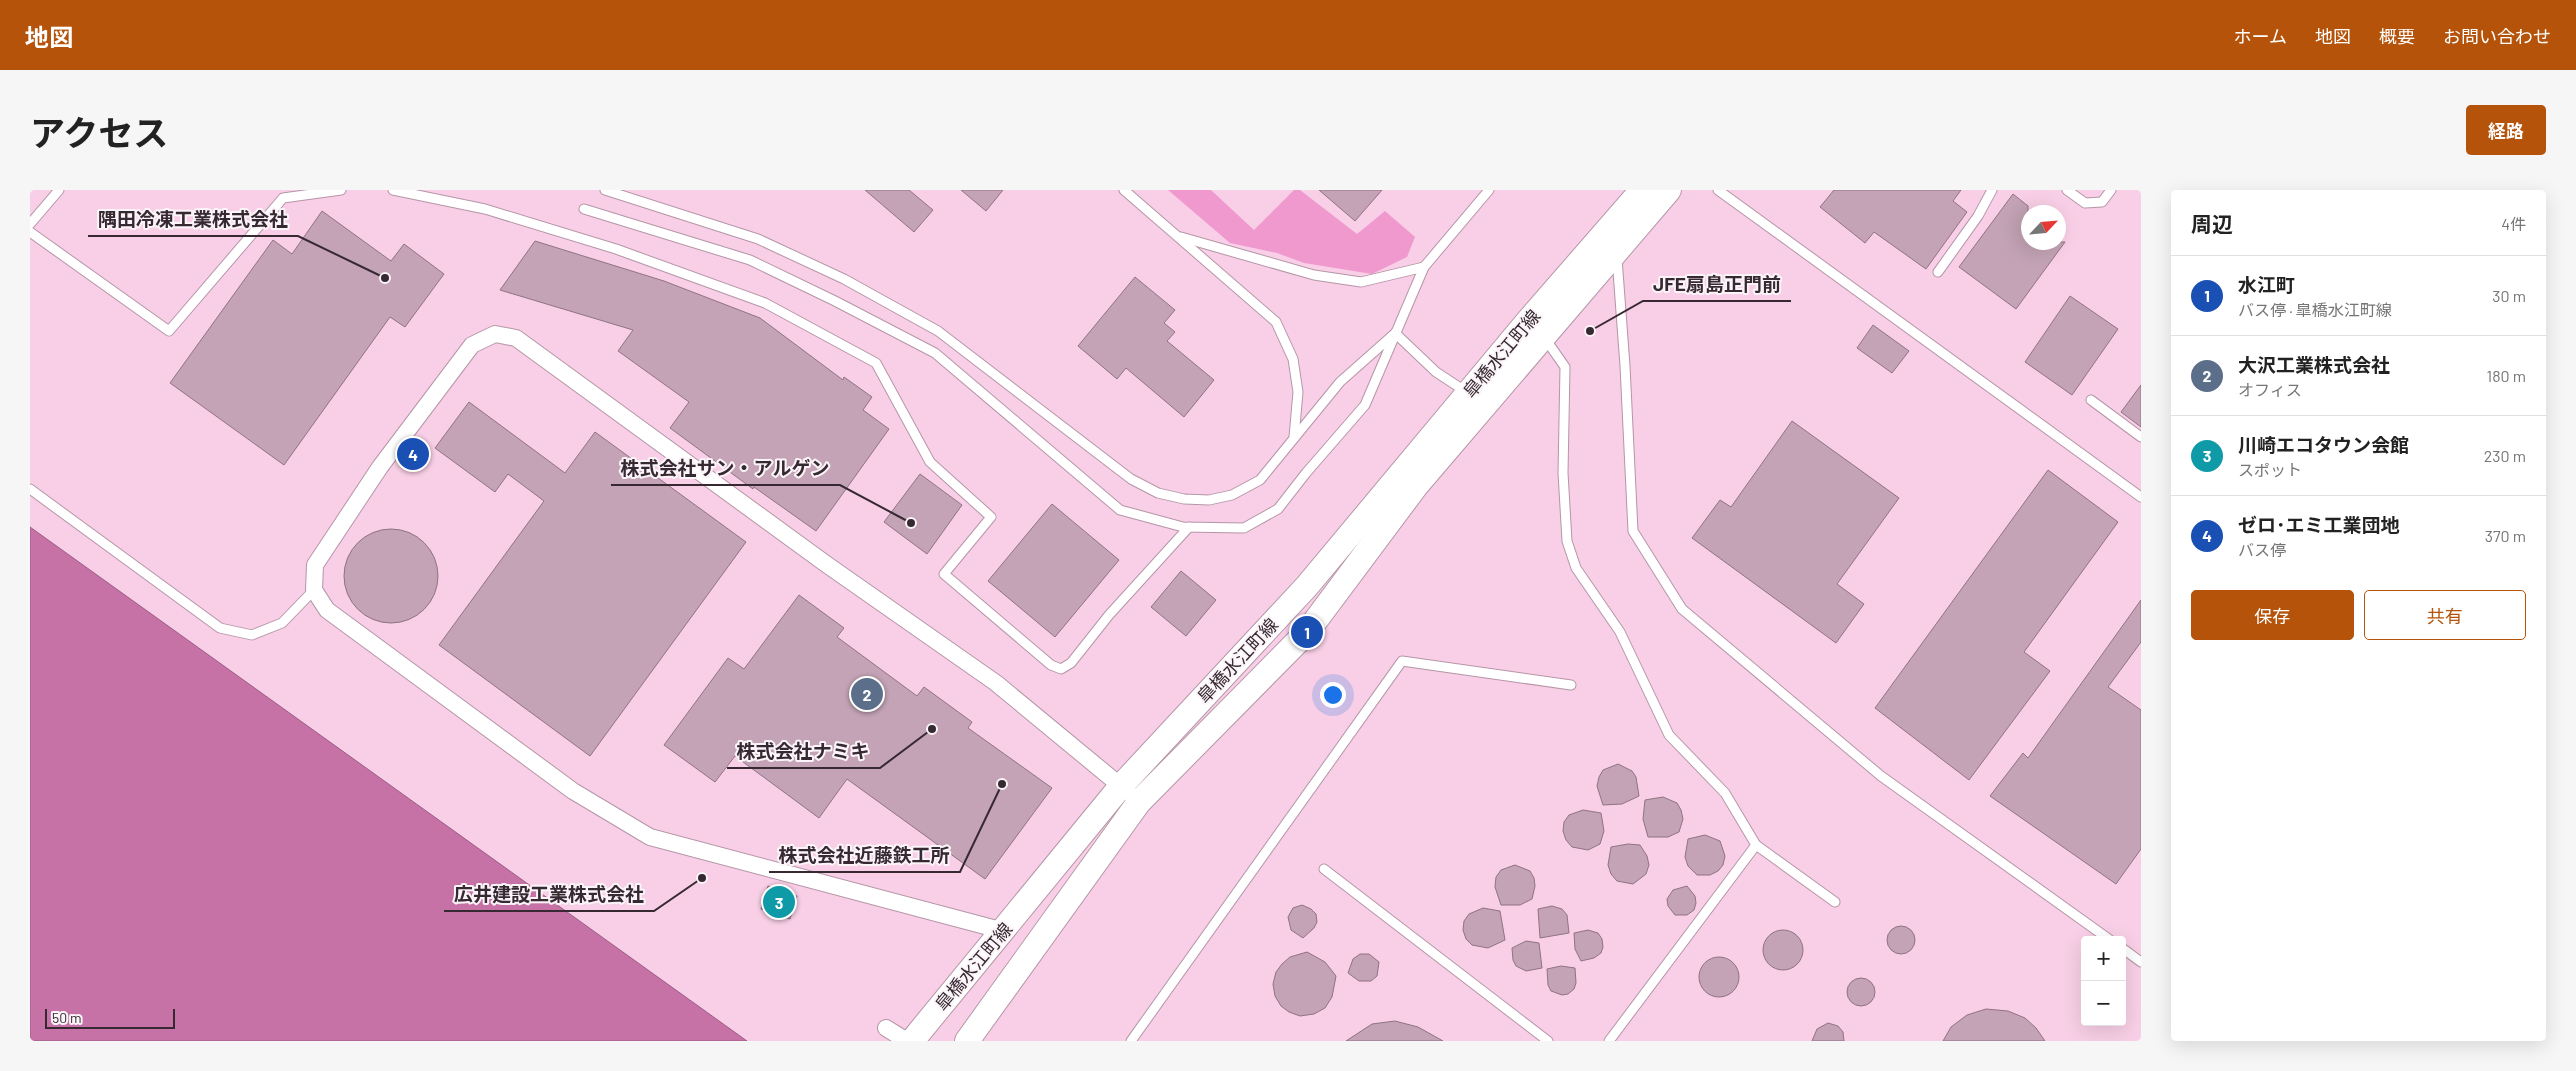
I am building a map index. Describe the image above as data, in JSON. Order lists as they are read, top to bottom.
{
  "streets": {
    "street": ["皐橋水江町線"]
  },
  "places": [
    "隅田冷凍工業株式会社",
    "JFE扇島正門前",
    "株式会社サン・アルゲン",
    "株式会社ナミキ",
    "株式会社近藤鉄工所",
    "広井建設工業株式会社"
  ],
  "scale_bar": "50 m",
  "north": "top right",
  "page": {
    "header": "地図",
    "nav": [
      "ホーム",
      "地図",
      "概要",
      "お問い合わせ"
    ],
    "title": "アクセス",
    "buttons": [
      "経路",
      ["保存", "共有"]
    ],
    "heading": ["周辺", "4件"],
    "list": [
      {
        "mark": "1",
        "name": "水江町",
        "note": "バス停 · 皐橋水江町線",
        "value": "30 m"
      },
      {
        "mark": "2",
        "name": "大沢工業株式会社",
        "note": "オフィス",
        "value": "180 m"
      },
      {
        "mark": "3",
        "name": "川崎エコタウン会館",
        "note": "スポット",
        "value": "230 m"
      },
      {
        "mark": "4",
        "name": "ゼロ･エミ工業団地",
        "note": "バス停",
        "value": "370 m"
      }
    ],
    "pins": [
      "4",
      "1",
      "2",
      "3"
    ],
    "map_buttons": ["+", "−"],
    "scale": "50 m"
  }
}
